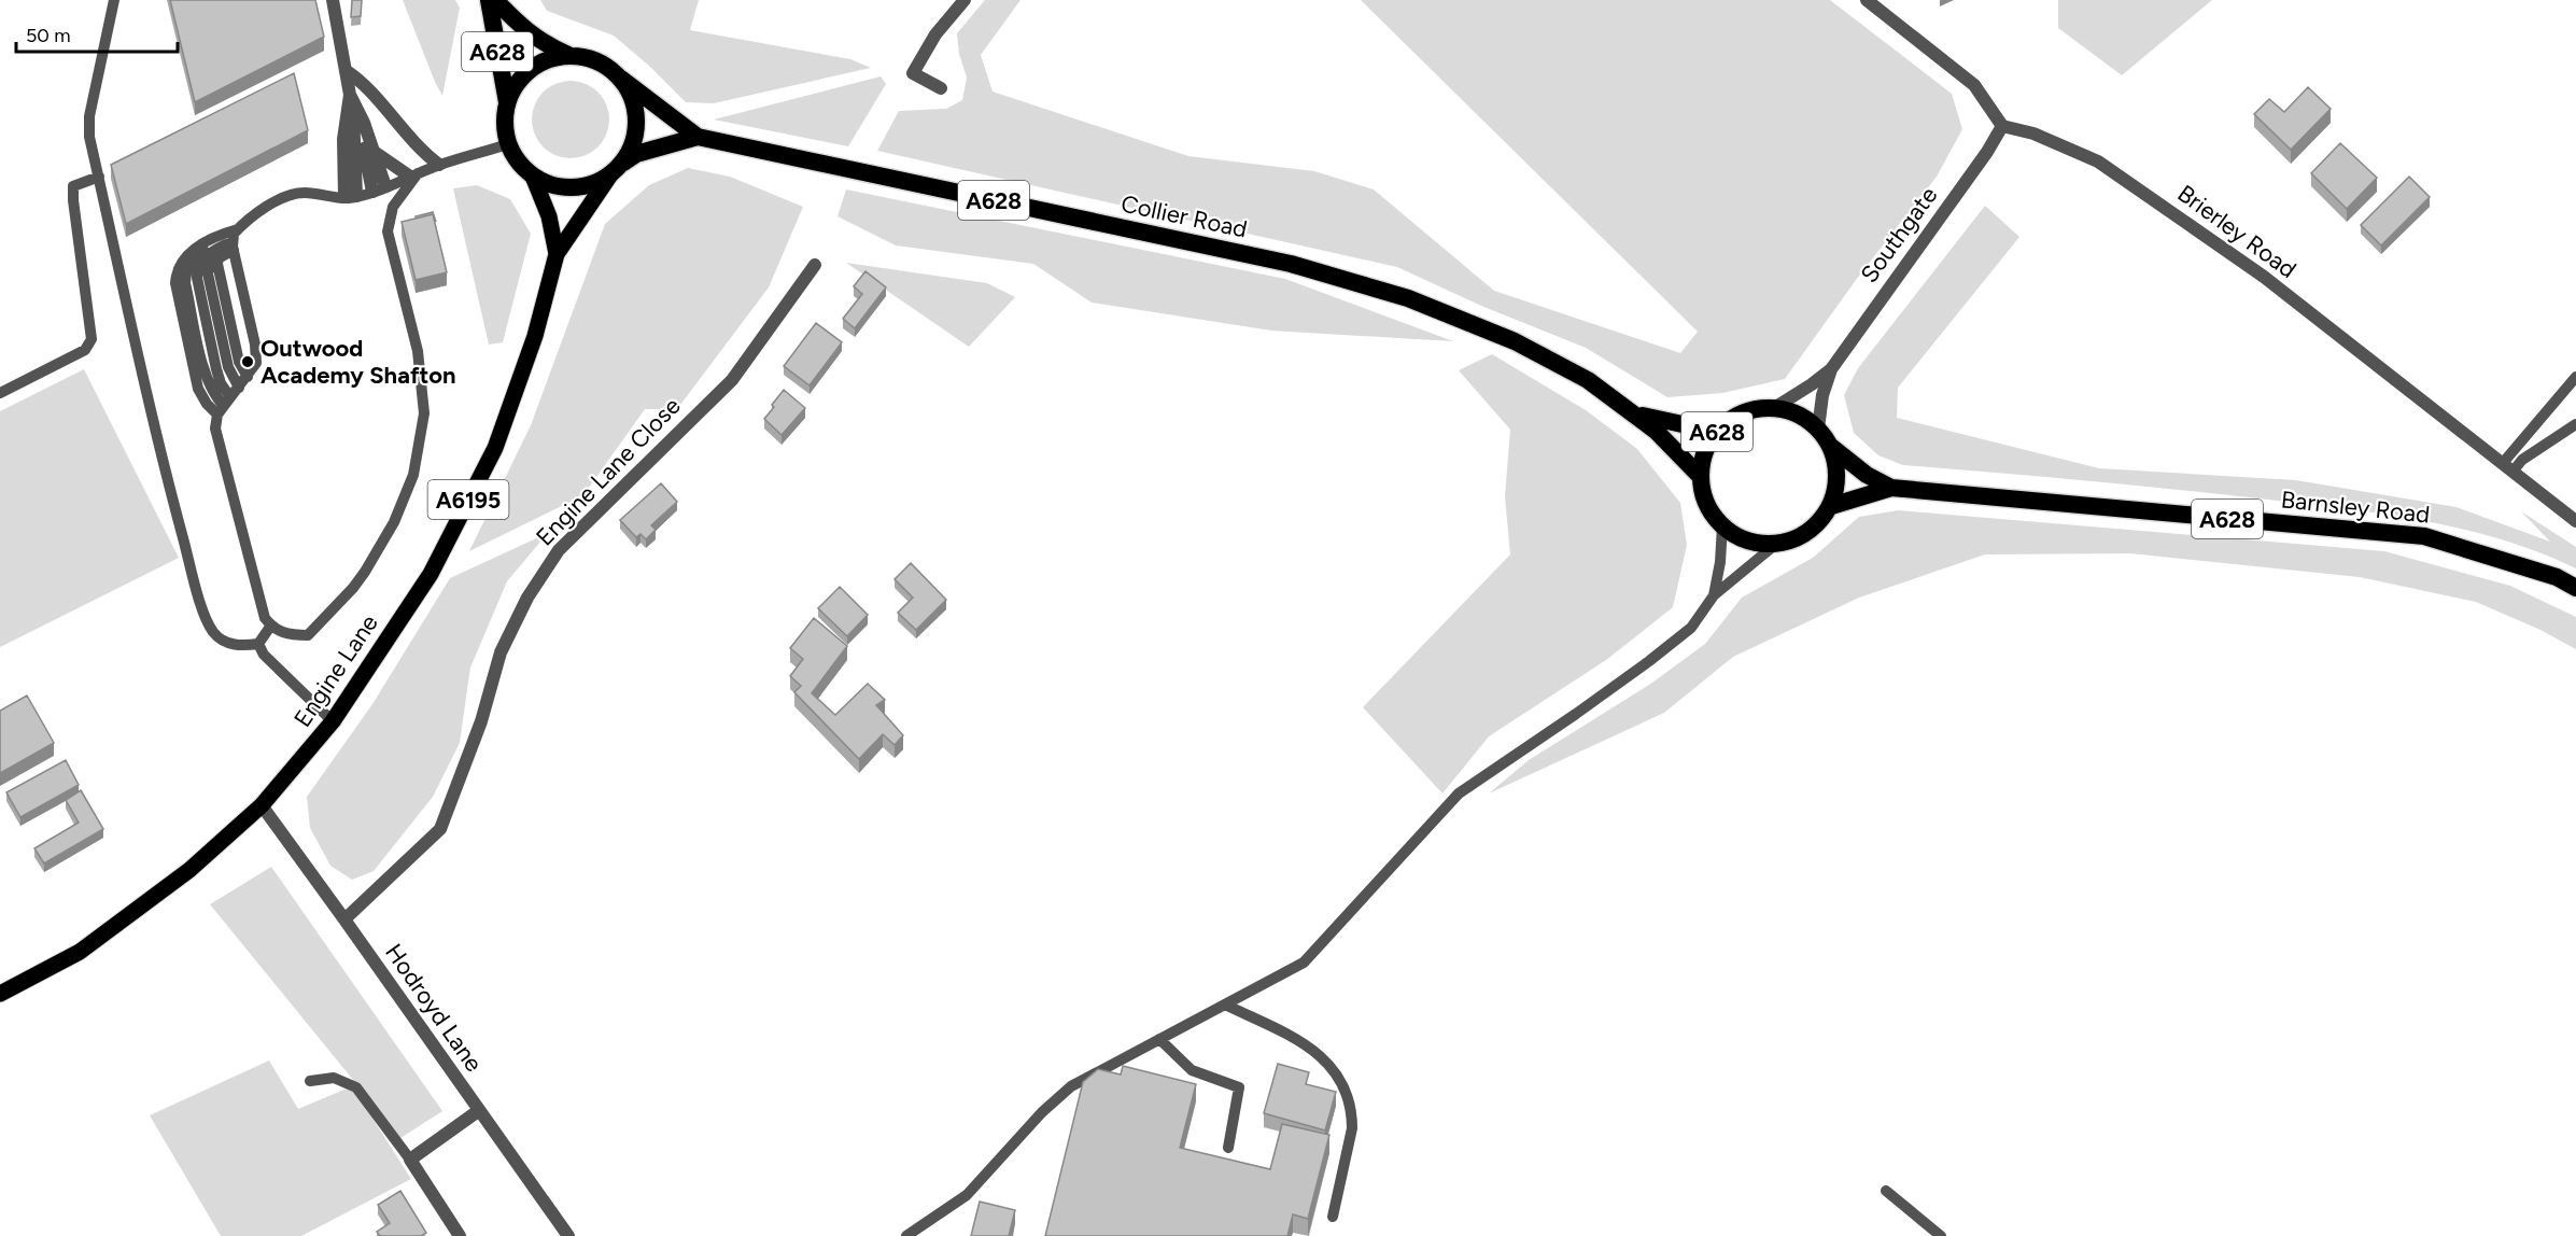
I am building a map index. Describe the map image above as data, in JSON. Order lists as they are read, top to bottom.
{
  "streets": {
    "highway": ["A628", "Collier Road", "Barnsley Road"],
    "main road": ["A6195", "Engine Lane"],
    "street": [
      "Brierley Road",
      "Southgate",
      "Engine Lane Close",
      "Hodroyd Lane"
    ]
  },
  "crossings": [
    ["A628", "Collier Road"],
    ["A628", "Southgate"],
    ["A628", "Barnsley Road"],
    ["A628", "Engine Lane"],
    ["Collier Road", "Southgate"],
    ["Collier Road", "Barnsley Road"],
    ["Collier Road", "Engine Lane"],
    ["Brierley Road", "Southgate"],
    ["Southgate", "Barnsley Road"],
    ["Engine Lane Close", "Hodroyd Lane"],
    ["Engine Lane", "Hodroyd Lane"]
  ],
  "places": ["Outwood Academy Shafton"],
  "scale_bar": "50 m"
}
